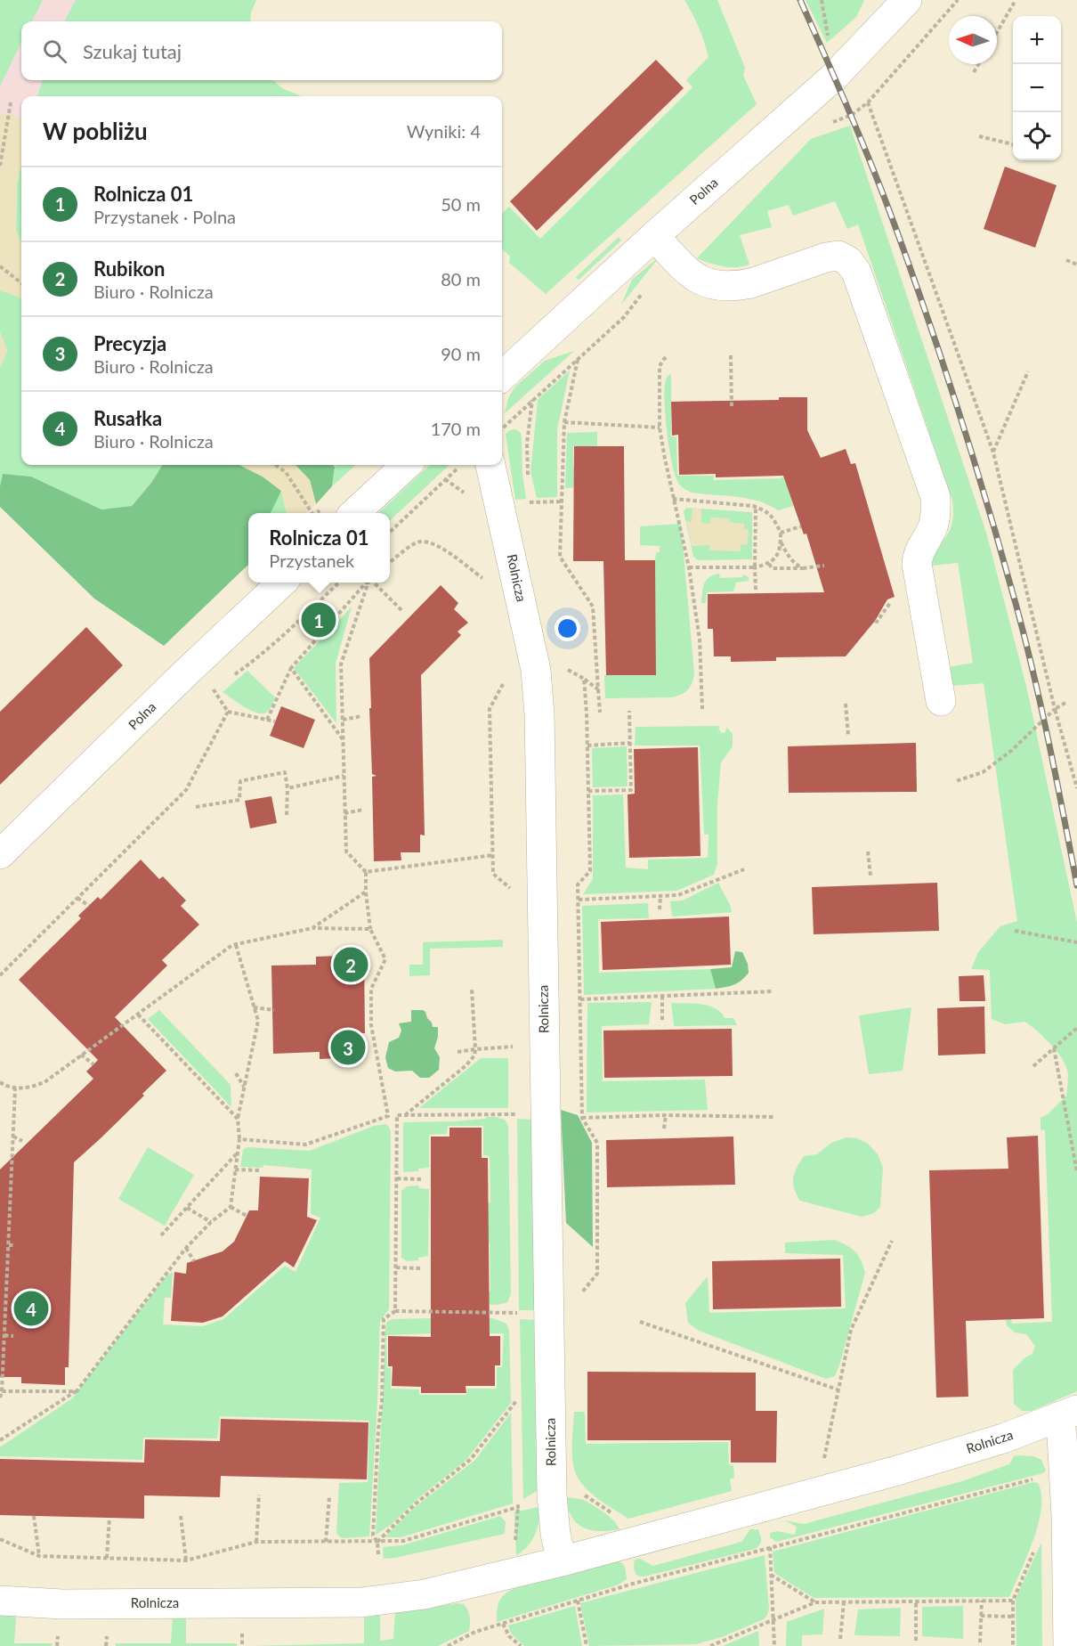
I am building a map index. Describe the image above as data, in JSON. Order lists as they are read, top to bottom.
{
  "streets": {
    "street": ["Polna", "Rolnicza"]
  },
  "north": "left",
  "page": {
    "map_buttons": ["+", "−"],
    "search": "Szukaj tutaj",
    "heading": ["W pobliżu", "Wyniki: 4"],
    "list": [
      {
        "mark": "1",
        "name": "Rolnicza 01",
        "note": "Przystanek · Polna",
        "value": "50 m"
      },
      {
        "mark": "2",
        "name": "Rubikon",
        "note": "Biuro · Rolnicza",
        "value": "80 m"
      },
      {
        "mark": "3",
        "name": "Precyzja",
        "note": "Biuro · Rolnicza",
        "value": "90 m"
      },
      {
        "mark": "4",
        "name": "Rusałka",
        "note": "Biuro · Rolnicza",
        "value": "170 m"
      }
    ],
    "popup": ["Rolnicza 01", "Przystanek"],
    "pins": [
      "1",
      "2",
      "3",
      "4"
    ]
  }
}
